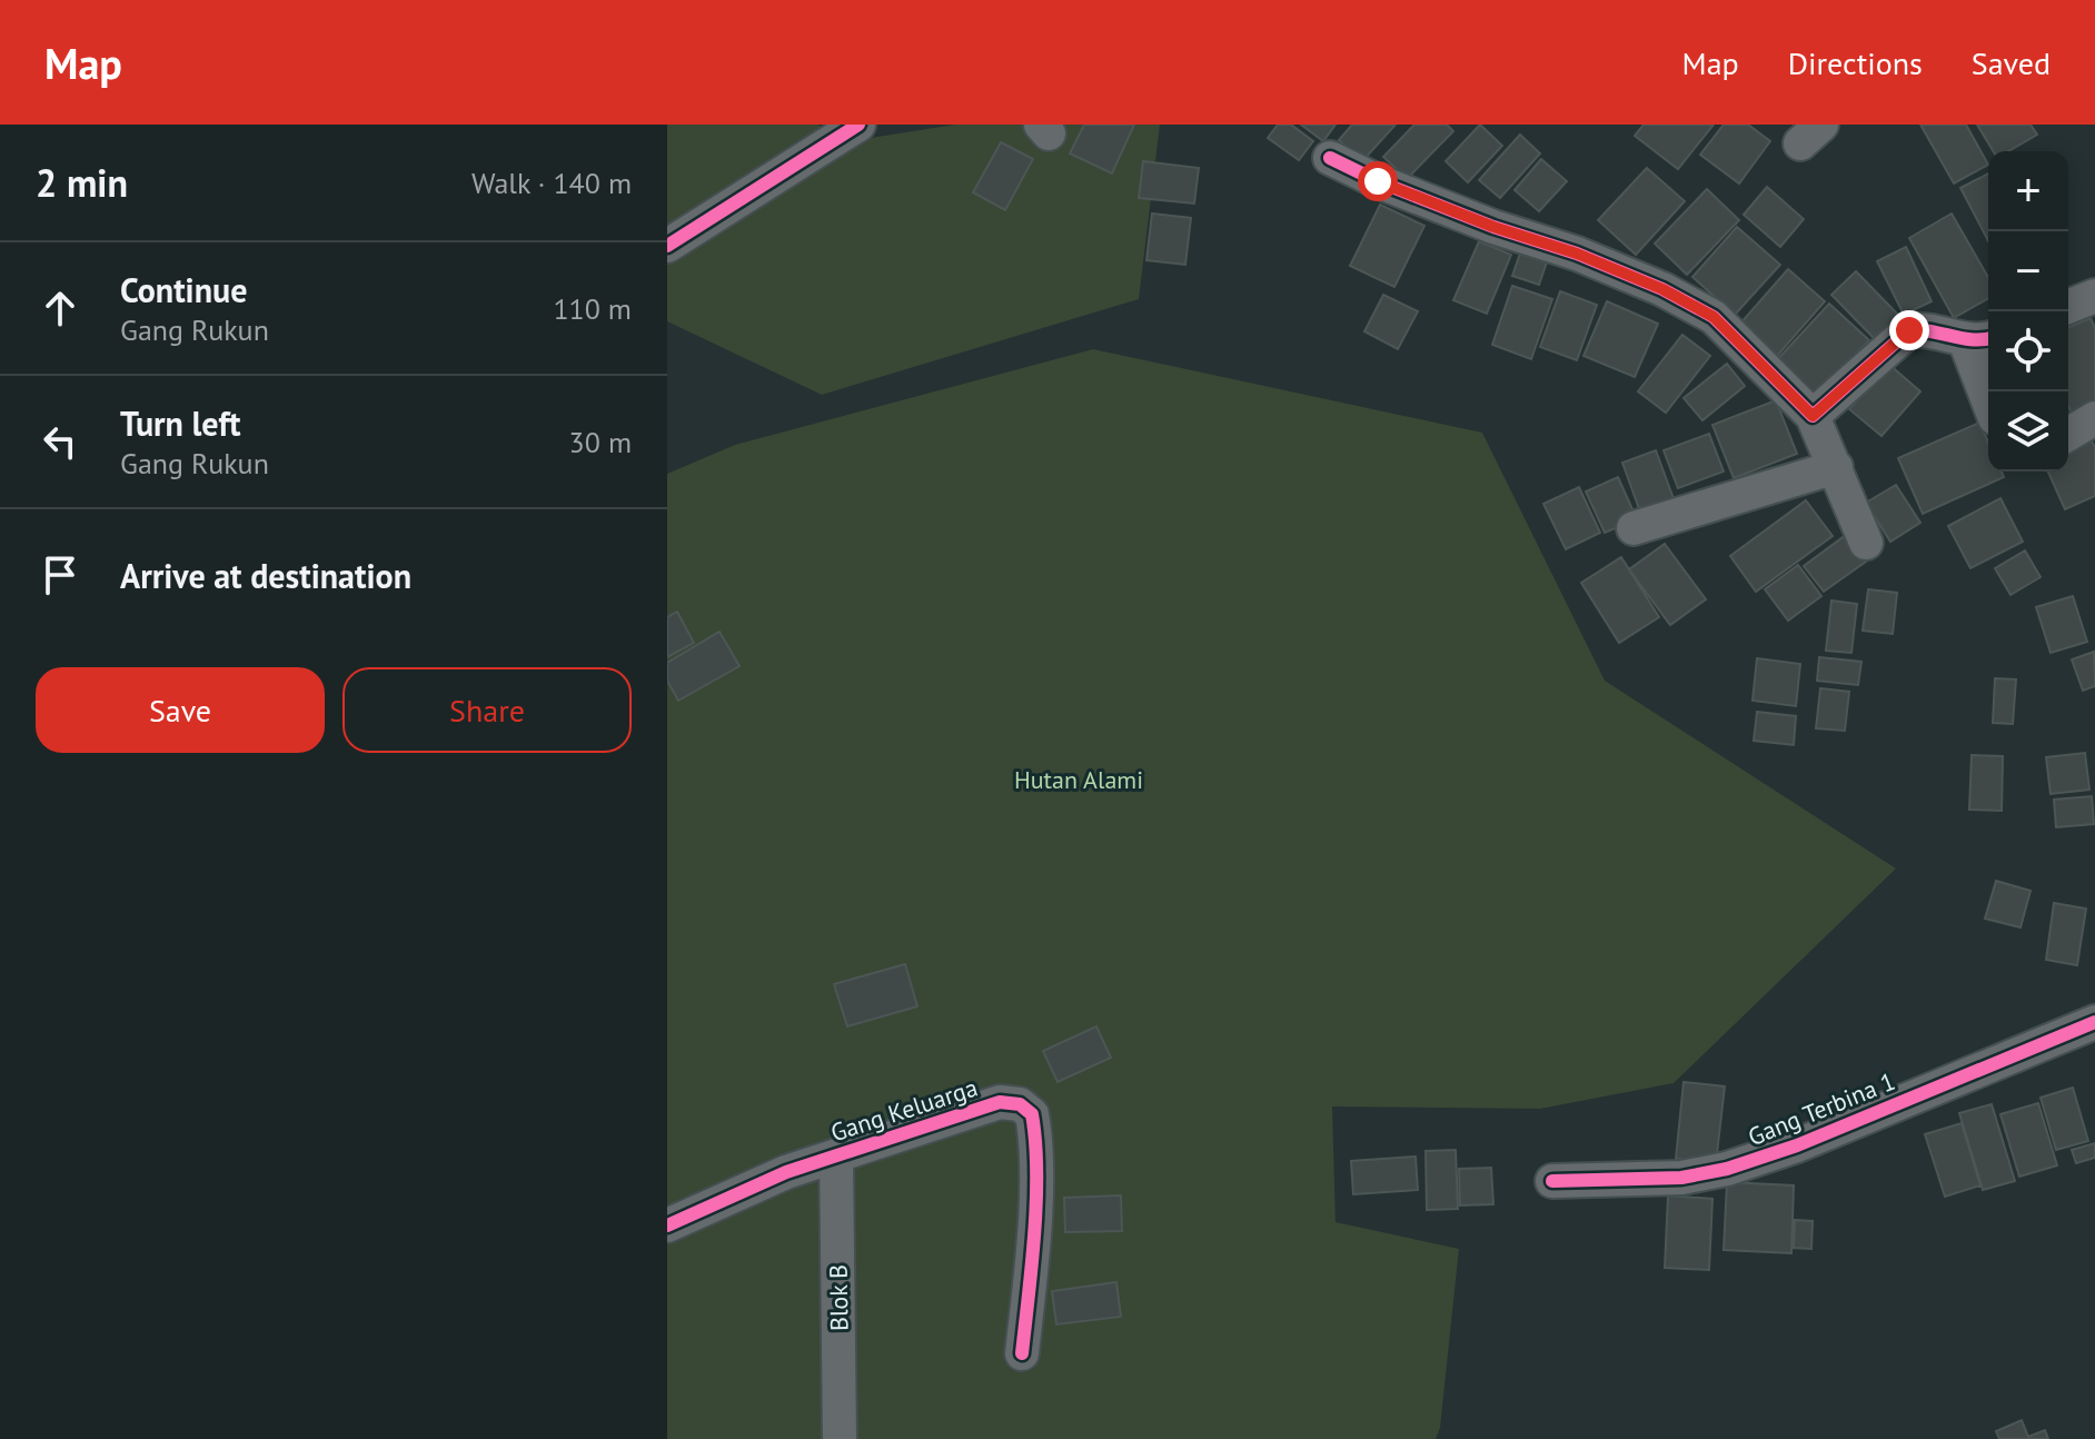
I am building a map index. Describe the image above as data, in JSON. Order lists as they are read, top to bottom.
{
  "streets": {
    "street": ["Gang Terbina 1", "Gang Keluarga", "Blok B"]
  },
  "crossings": [
    ["Gang Keluarga", "Blok B"]
  ],
  "parks": ["Hutan Alami"],
  "page": {
    "header": "Map",
    "nav": ["Map", "Directions", "Saved"],
    "heading": ["2 min", "Walk · 140 m"],
    "map_buttons": ["+", "−"],
    "list": [
      ["Continue", "Gang Rukun", "110 m"],
      ["Turn left", "Gang Rukun", "30 m"],
      "Arrive at destination"
    ],
    "buttons": ["Save", "Share"]
  }
}
